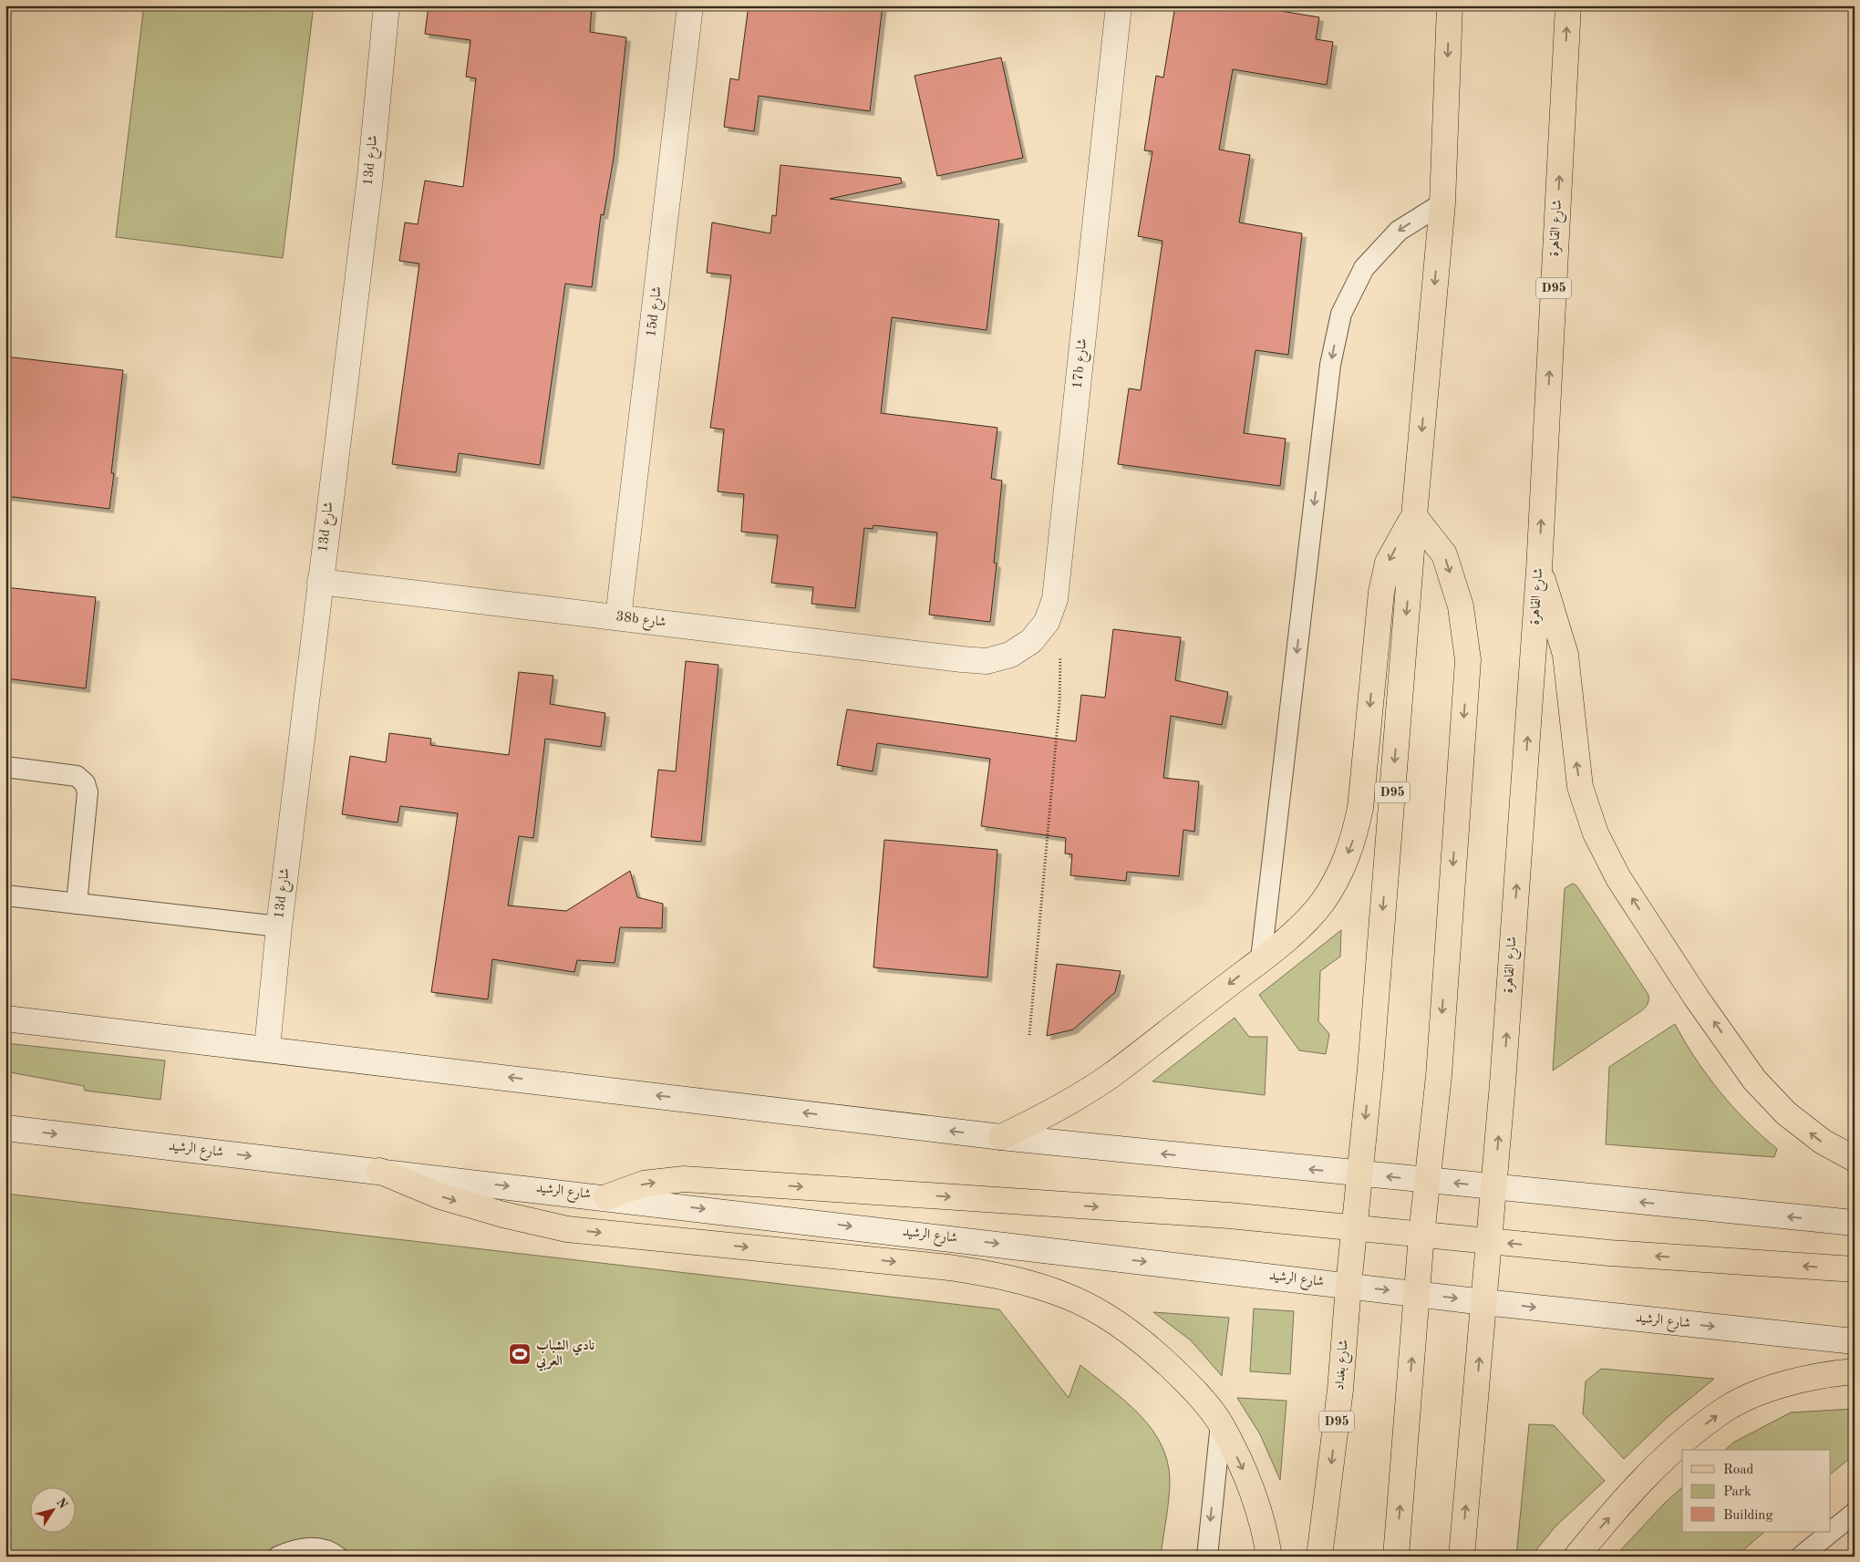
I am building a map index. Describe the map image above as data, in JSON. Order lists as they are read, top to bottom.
{
  "streets": {
    "main road": [
      "13d شارع",
      "شارع القاهرة",
      "D95",
      "15d شارع",
      "17b شارع",
      "38b شارع",
      "شارع الرشيد",
      "شارع بغداد"
    ]
  },
  "crossings": [
    ["13d شارع", "38b شارع"],
    ["شارع القاهرة", "D95"],
    ["D95", "شارع الرشيد"],
    ["D95", "شارع بغداد"],
    ["15d شارع", "38b شارع"],
    ["17b شارع", "38b شارع"],
    ["شارع الرشيد", "شارع بغداد"]
  ],
  "places": {
    "sports": ["نادي الشباب العربي"]
  },
  "legend": ["Road", "Park", "Building"],
  "north": "top right"
}
